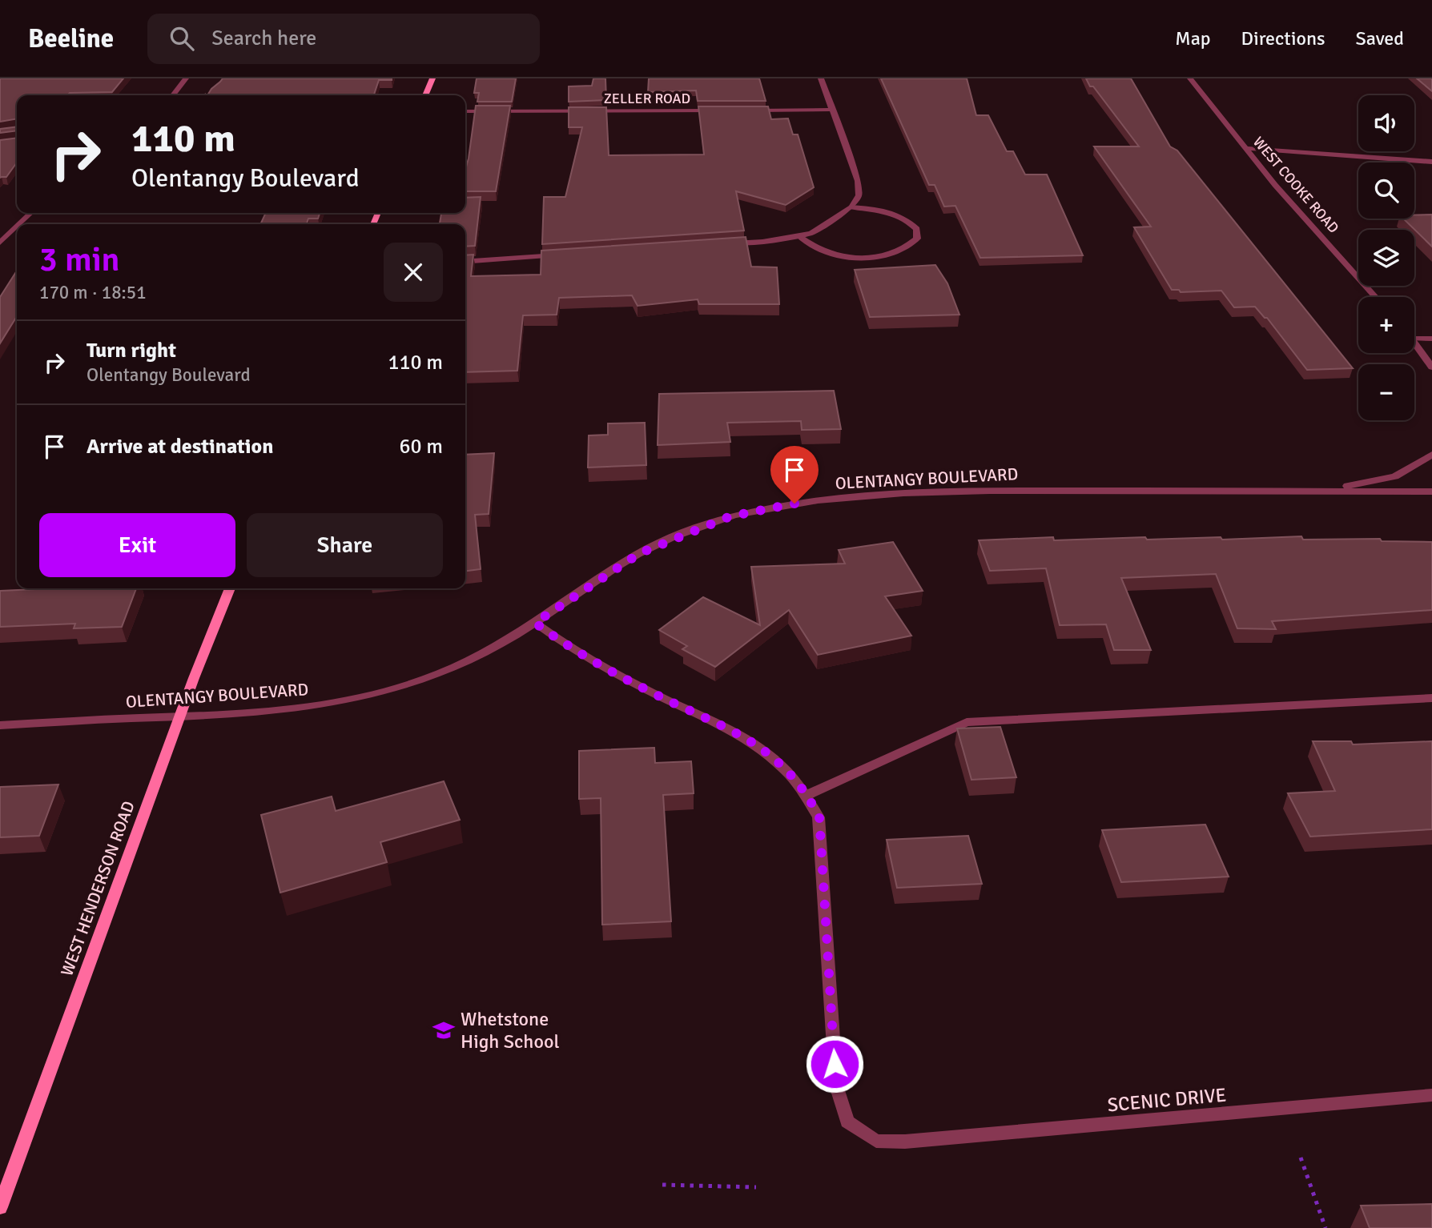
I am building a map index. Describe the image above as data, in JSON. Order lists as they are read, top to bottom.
{
  "streets": {
    "main road": ["WEST HENDERSON ROAD"],
    "street": [
      "ZELLER ROAD",
      "WEST COOKE ROAD",
      "OLENTANGY BOULEVARD",
      "SCENIC DRIVE"
    ]
  },
  "crossings": [
    ["OLENTANGY BOULEVARD", "WEST HENDERSON ROAD"],
    ["OLENTANGY BOULEVARD", "SCENIC DRIVE"]
  ],
  "places": {
    "school or university": ["Whetstone High School"]
  },
  "page": {
    "header": "Beeline",
    "search": "Search here",
    "nav": ["Map", "Directions", "Saved"],
    "map_buttons": ["+", "−"],
    "turn": ["110 m", "Olentangy Boulevard"],
    "heading": ["3 min", "170 m · 18:51"],
    "list": [
      {
        "name": "Turn right",
        "note": "Olentangy Boulevard",
        "value": "110 m"
      },
      {
        "name": "Arrive at destination",
        "value": "60 m"
      }
    ],
    "buttons": ["Exit", "Share"]
  }
}
